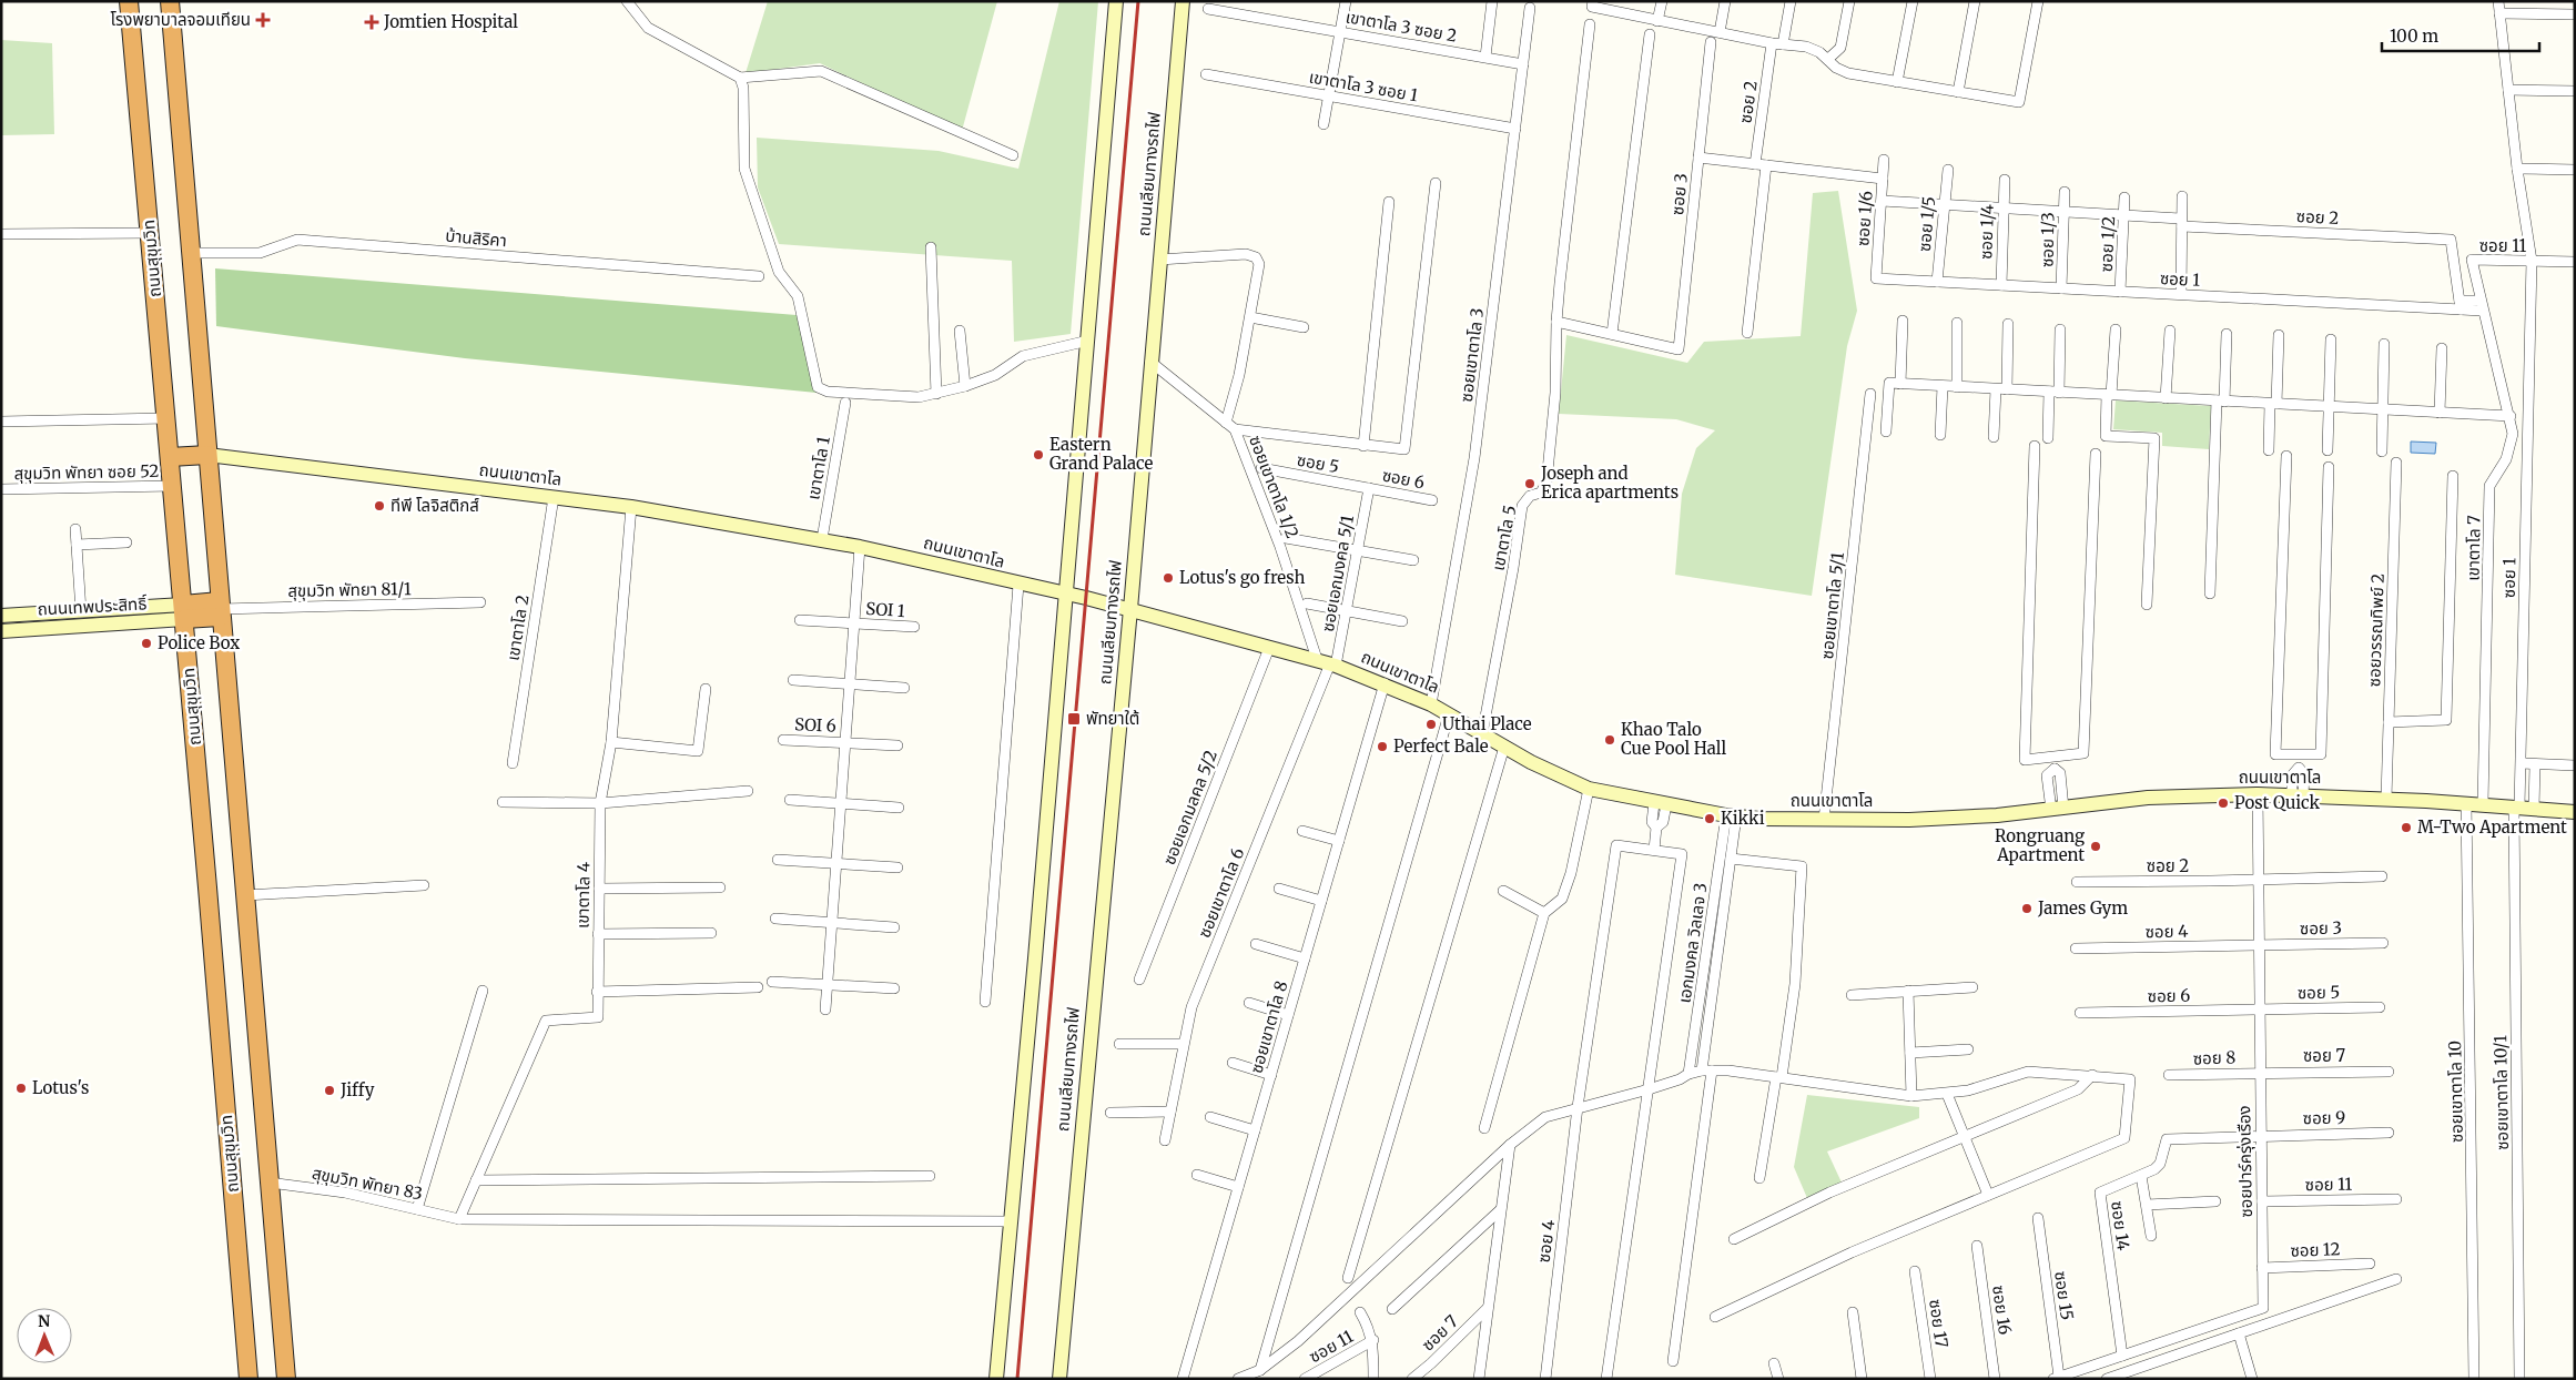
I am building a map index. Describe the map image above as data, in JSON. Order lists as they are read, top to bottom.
{
  "streets": {
    "highway": ["ถนนสุขุมวิท"],
    "street": [
      "เขาตาโล 3 ซอย 2",
      "เขาตาโล 3 ซอย 1",
      "ซอย 2",
      "ถนนเลียบทางรถไฟ",
      "ซอย 3",
      "ซอย 1/6",
      "ซอย 1/5",
      "ซอย 1/4",
      "บ้านสิริคา",
      "ซอย 1/3",
      "ซอย 1/2",
      "ซอย 11",
      "ซอย 1",
      "ซอยเขาตาโล 3",
      "ซอย 5",
      "เขาตาโล 1",
      "สุขุมวิท พัทยา ซอย 52",
      "ถนนเขาตาโล",
      "ซอย 6",
      "ซอยเขาตาโล 1/2",
      "เขาตาโล 5",
      "เขาตาโล 7",
      "ซอยเอกมงคล 5/1",
      "สุขุมวิท พัทยา 81/1",
      "ซอยเขาตาโล 5/1",
      "ถนนเทพประสิทธิ์",
      "SOI 1",
      "เขาตาโล 2",
      "ซอยวรรณทิพย์ 2",
      "SOI 6",
      "ซอยเอกมลคล 5/2",
      "ซอยเขาตาโล 6",
      "เขาตาโล 4",
      "ซอย 4",
      "เอกมงคล วิลเลจ 3",
      "ซอยเขาตาโล 8",
      "ซอย 7",
      "ซอย 8",
      "ซอยเขาตาโล 10",
      "ซอยเขาตาโล 10/1",
      "ซอย 9",
      "ซอยปาร์ครุ่งเรือง",
      "สุขุมวิท พัทยา 83",
      "ซอย 14",
      "ซอย 12",
      "ซอย 15",
      "ซอย 16",
      "ซอย 17"
    ]
  },
  "crossings": [
    ["เขาตาโล 3 ซอย 2", "ซอยเขาตาโล 3"],
    ["เขาตาโล 3 ซอย 1", "ซอยเขาตาโล 3"],
    ["ซอย 2", "ซอย 1/6"],
    ["ซอย 2", "ซอย 1/5"],
    ["ซอย 2", "ซอย 1/4"],
    ["ซอย 2", "ซอย 1/3"],
    ["ซอย 2", "ซอย 1/2"],
    ["ซอย 2", "ซอย 1"],
    ["ซอย 2", "ซอยปาร์ครุ่งเรือง"],
    ["ถนนเลียบทางรถไฟ", "ถนนเขาตาโล"],
    ["ถนนเลียบทางรถไฟ", "ซอยเขาตาโล 1/2"],
    ["ซอย 3", "ซอย 4"],
    ["ซอย 3", "ซอยปาร์ครุ่งเรือง"],
    ["ซอย 1/6", "ซอย 1"],
    ["ซอย 1/5", "ซอย 1"],
    ["ซอย 1/4", "ซอย 1"],
    ["ซอย 1/3", "ซอย 1"],
    ["ซอย 1/2", "ซอย 1"],
    ["ซอย 11", "ซอย 1"],
    ["ซอย 11", "เขาตาโล 7"],
    ["ซอย 11", "ซอยปาร์ครุ่งเรือง"],
    ["ถนนสุขุมวิท", "สุขุมวิท พัทยา ซอย 52"],
    ["ถนนสุขุมวิท", "ถนนเทพประสิทธิ์"],
    ["ซอย 1", "ถนนเขาตาโล"],
    ["ซอย 1", "เขาตาโล 7"],
    ["ซอย 1", "ซอยเขาตาโล 10/1"],
    ["ซอยเขาตาโล 3", "ถนนเขาตาโล"],
    ["ซอย 5", "ซอย 6"],
    ["ซอย 5", "ซอยเอกมงคล 5/1"],
    ["ซอย 5", "ซอยปาร์ครุ่งเรือง"],
    ["เขาตาโล 1", "ถนนเขาตาโล"],
    ["ถนนเขาตาโล", "ซอยเขาตาโล 1/2"],
    ["ถนนเขาตาโล", "เขาตาโล 5"],
    ["ถนนเขาตาโล", "เขาตาโล 7"],
    ["ถนนเขาตาโล", "ซอยเอกมงคล 5/1"],
    ["ถนนเขาตาโล", "ซอยเขาตาโล 5/1"],
    ["ถนนเขาตาโล", "เขาตาโล 2"],
    ["ถนนเขาตาโล", "ซอยวรรณทิพย์ 2"],
    ["ถนนเขาตาโล", "ซอยเอกมลคล 5/2"],
    ["ถนนเขาตาโล", "ซอยเขาตาโล 6"],
    ["ถนนเขาตาโล", "เขาตาโล 4"],
    ["ถนนเขาตาโล", "เอกมงคล วิลเลจ 3"],
    ["ถนนเขาตาโล", "ซอยเขาตาโล 8"],
    ["ถนนเขาตาโล", "ซอยเขาตาโล 10"],
    ["ถนนเขาตาโล", "ซอยเขาตาโล 10/1"],
    ["ถนนเขาตาโล", "ซอยปาร์ครุ่งเรือง"],
    ["ซอย 6", "ซอยเอกมงคล 5/1"],
    ["ซอย 6", "ซอยปาร์ครุ่งเรือง"],
    ["ซอยเขาตาโล 1/2", "ซอยเอกมงคล 5/1"],
    ["ซอยเขาตาโล 1/2", "ซอยเขาตาโล 6"],
    ["ซอยเอกมงคล 5/1", "ซอยเขาตาโล 6"],
    ["เขาตาโล 4", "สุขุมวิท พัทยา 83"],
    ["ซอย 4", "ซอยปาร์ครุ่งเรือง"],
    ["ซอย 7", "ซอย 8"],
    ["ซอย 7", "ซอยปาร์ครุ่งเรือง"],
    ["ซอย 8", "ซอยปาร์ครุ่งเรือง"],
    ["ซอย 9", "ซอยปาร์ครุ่งเรือง"],
    ["ซอย 9", "ซอย 14"],
    ["ซอยปาร์ครุ่งเรือง", "ซอย 14"],
    ["ซอยปาร์ครุ่งเรือง", "ซอย 12"],
    ["ซอยปาร์ครุ่งเรือง", "ซอย 15"]
  ],
  "places": {
    "health": ["โรงพยาบาลจอมเทียน", "Jomtien Hospital"],
    "other": [
      "Eastern Grand Palace",
      "Joseph and Erica apartments",
      "ทีพี โลจิสติกส์",
      "Lotus's go fresh",
      "Police Box",
      "Uthai Place",
      "Khao Talo Cue Pool Hall",
      "Perfect Bale",
      "Post Quick",
      "Kikki",
      "M-Two Apartment",
      "Rongruang Apartment",
      "James Gym",
      "Lotus's",
      "Jiffy"
    ],
    "transit": ["พัทยาใต้"]
  },
  "scale_bar": "100 m",
  "north": "top"
}
